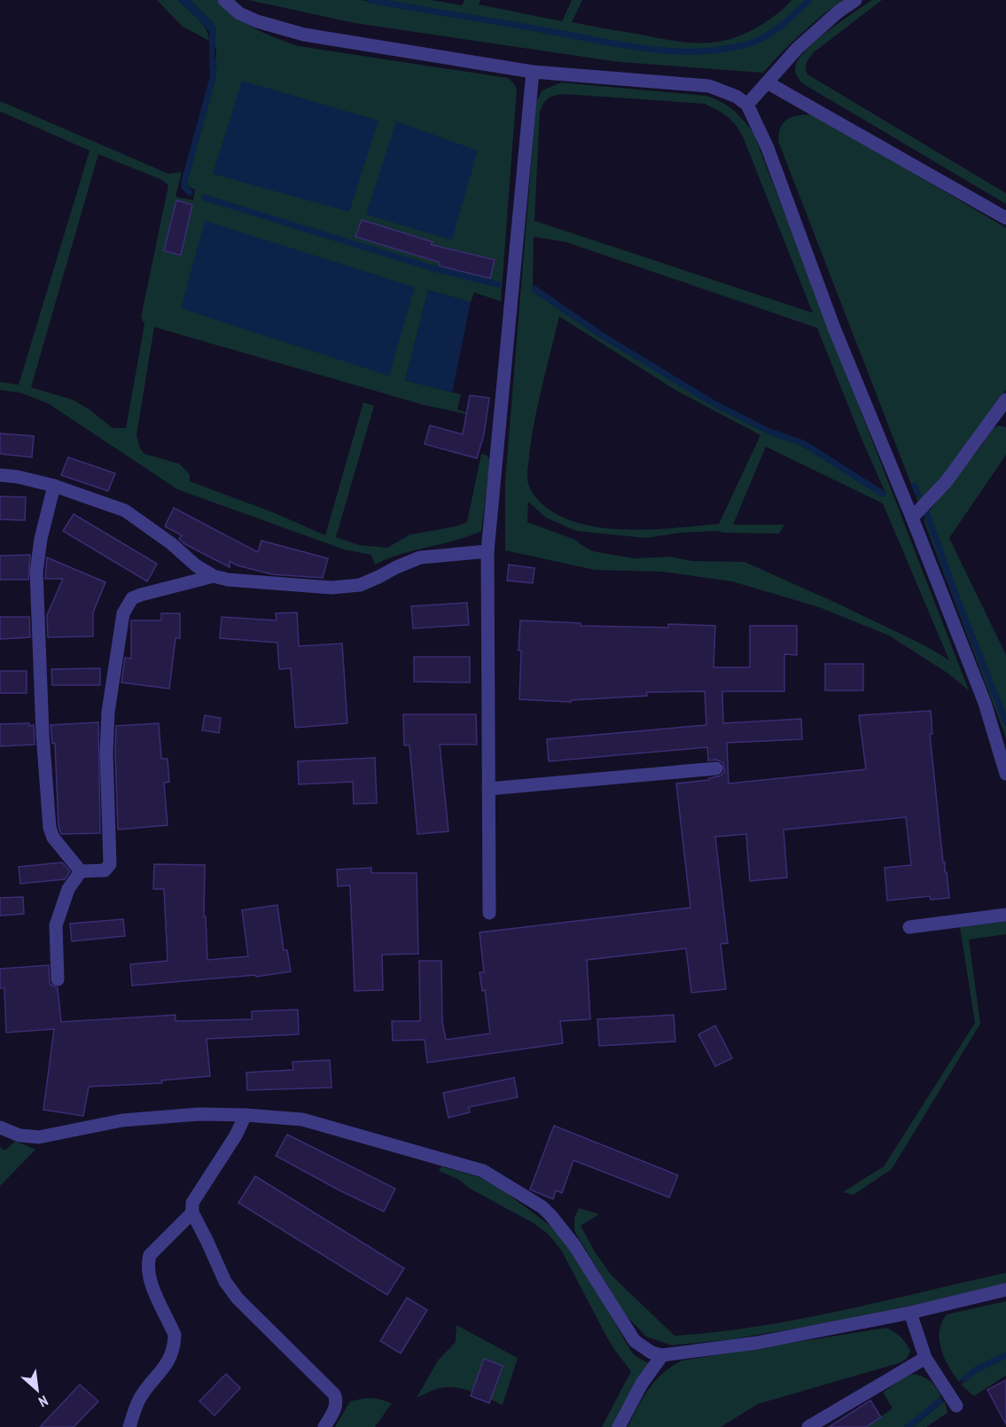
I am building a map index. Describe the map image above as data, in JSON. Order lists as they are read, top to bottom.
{
  "north": "bottom right"
}
